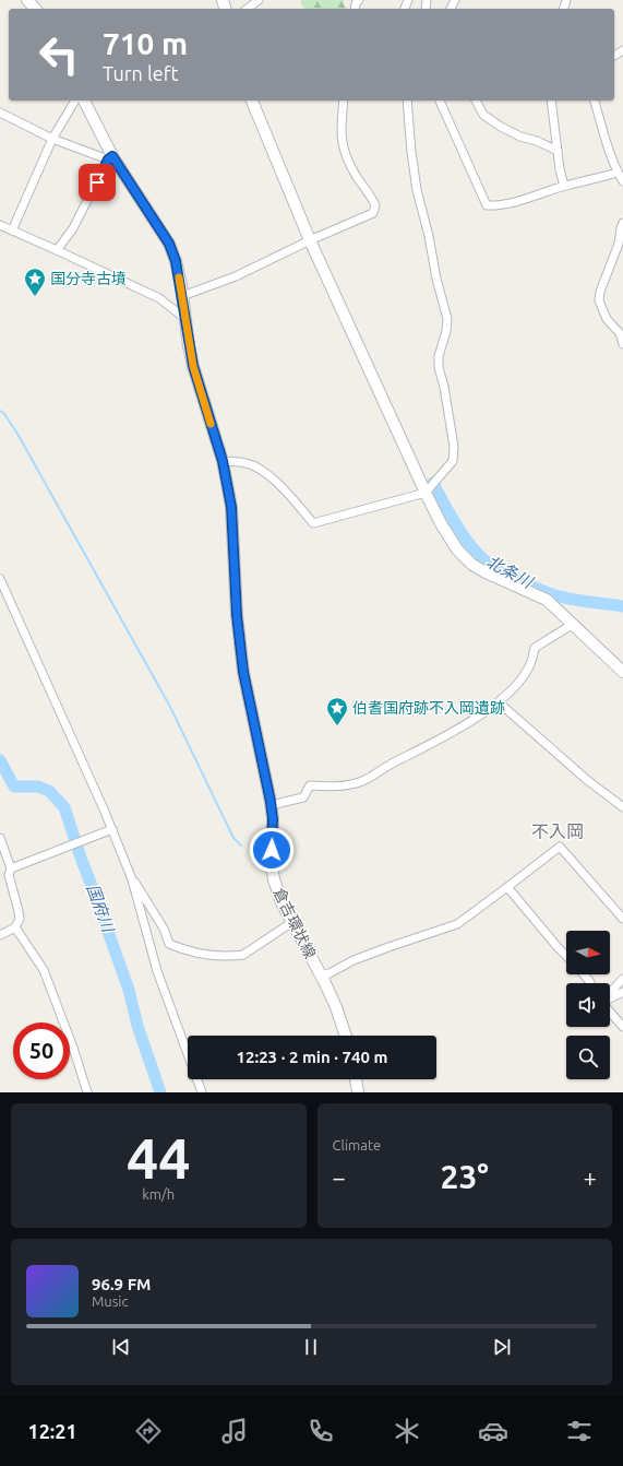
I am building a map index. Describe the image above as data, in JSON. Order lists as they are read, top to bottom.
{
  "streets": {
    "main road": ["倉吉環状線"]
  },
  "districts": ["不入岡"],
  "water": ["北条川", "国府川"],
  "places": {
    "place": ["国分寺古墳", "伯耆国府跡不入岡遺跡"]
  },
  "north": "right",
  "page": {
    "turn": ["710 m", "Turn left"],
    "limit": "50",
    "trip": "12:23 · 2 min · 740 m",
    "tile": [
      ["44", "km/h"],
      "Climate"
    ],
    "heat": ["−", "23°", "+"],
    "song": ["96.9 FM", "Music"],
    "tabs": "12:21"
  }
}
